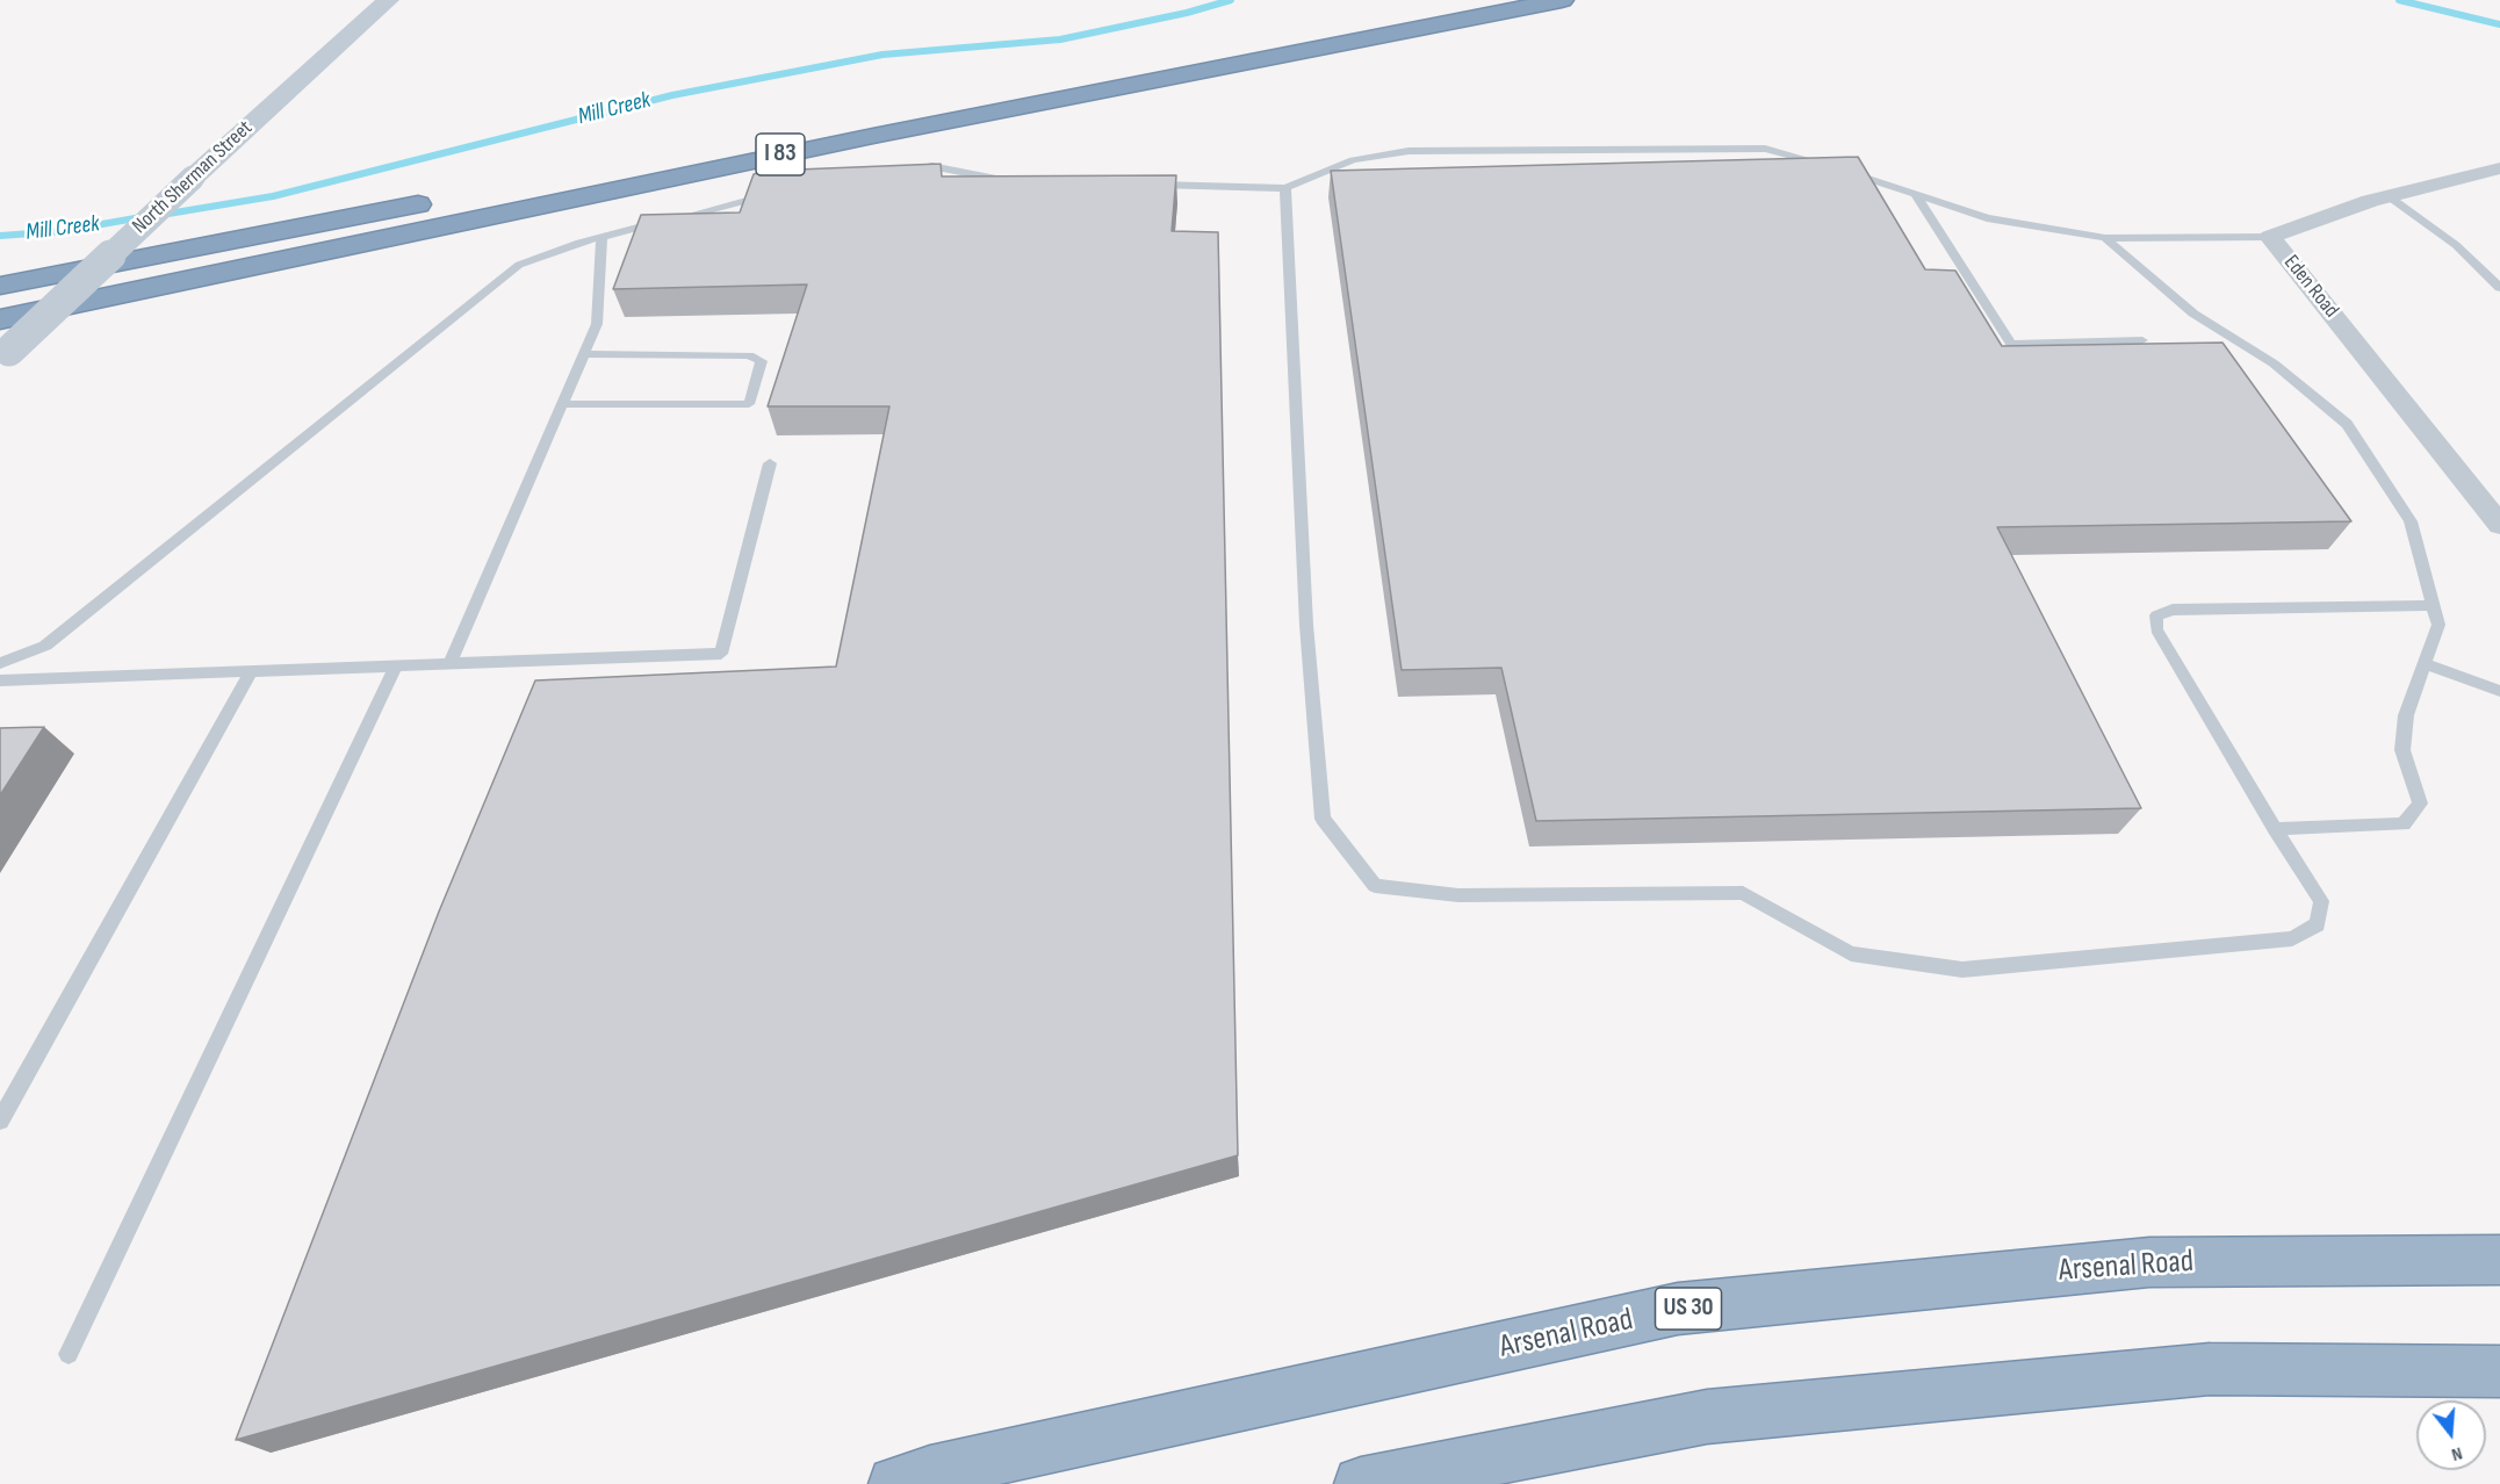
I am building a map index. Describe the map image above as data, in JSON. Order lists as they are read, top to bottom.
{
  "streets": {
    "highway": ["I 83", "Arsenal Road", "US 30"],
    "main road": ["North Sherman Street"],
    "street": ["Eden Road"]
  },
  "water": ["Mill Creek"],
  "north": "bottom"
}
